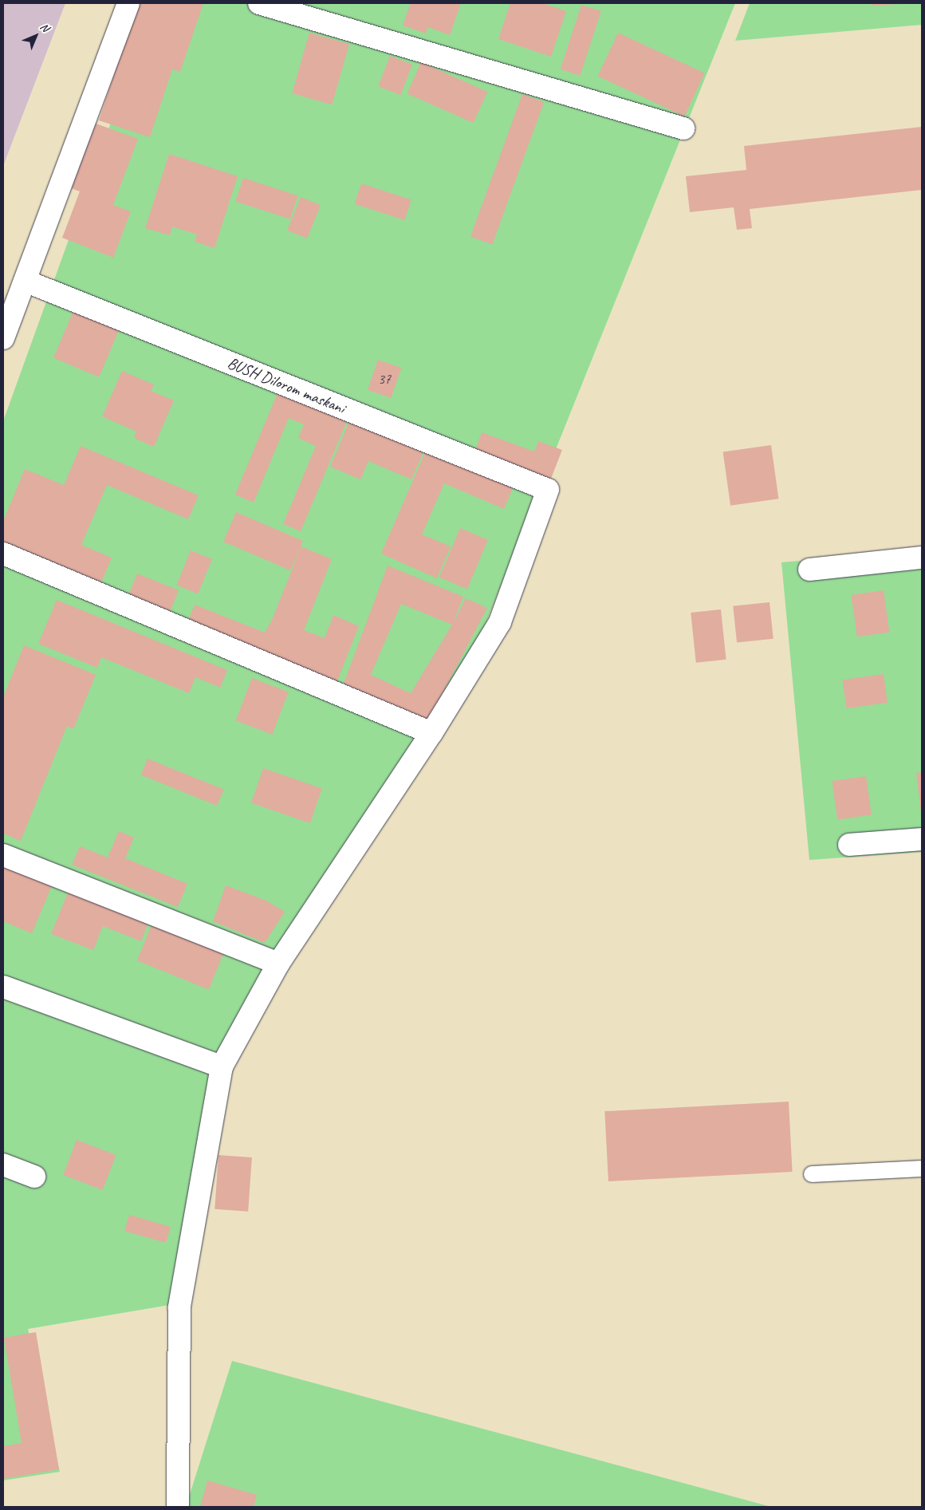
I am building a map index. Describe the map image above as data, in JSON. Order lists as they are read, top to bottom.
{
  "streets": {
    "street": ["BUSH Dilorom maskani"]
  },
  "house_numbers": ["37"],
  "north": "top right"
}
